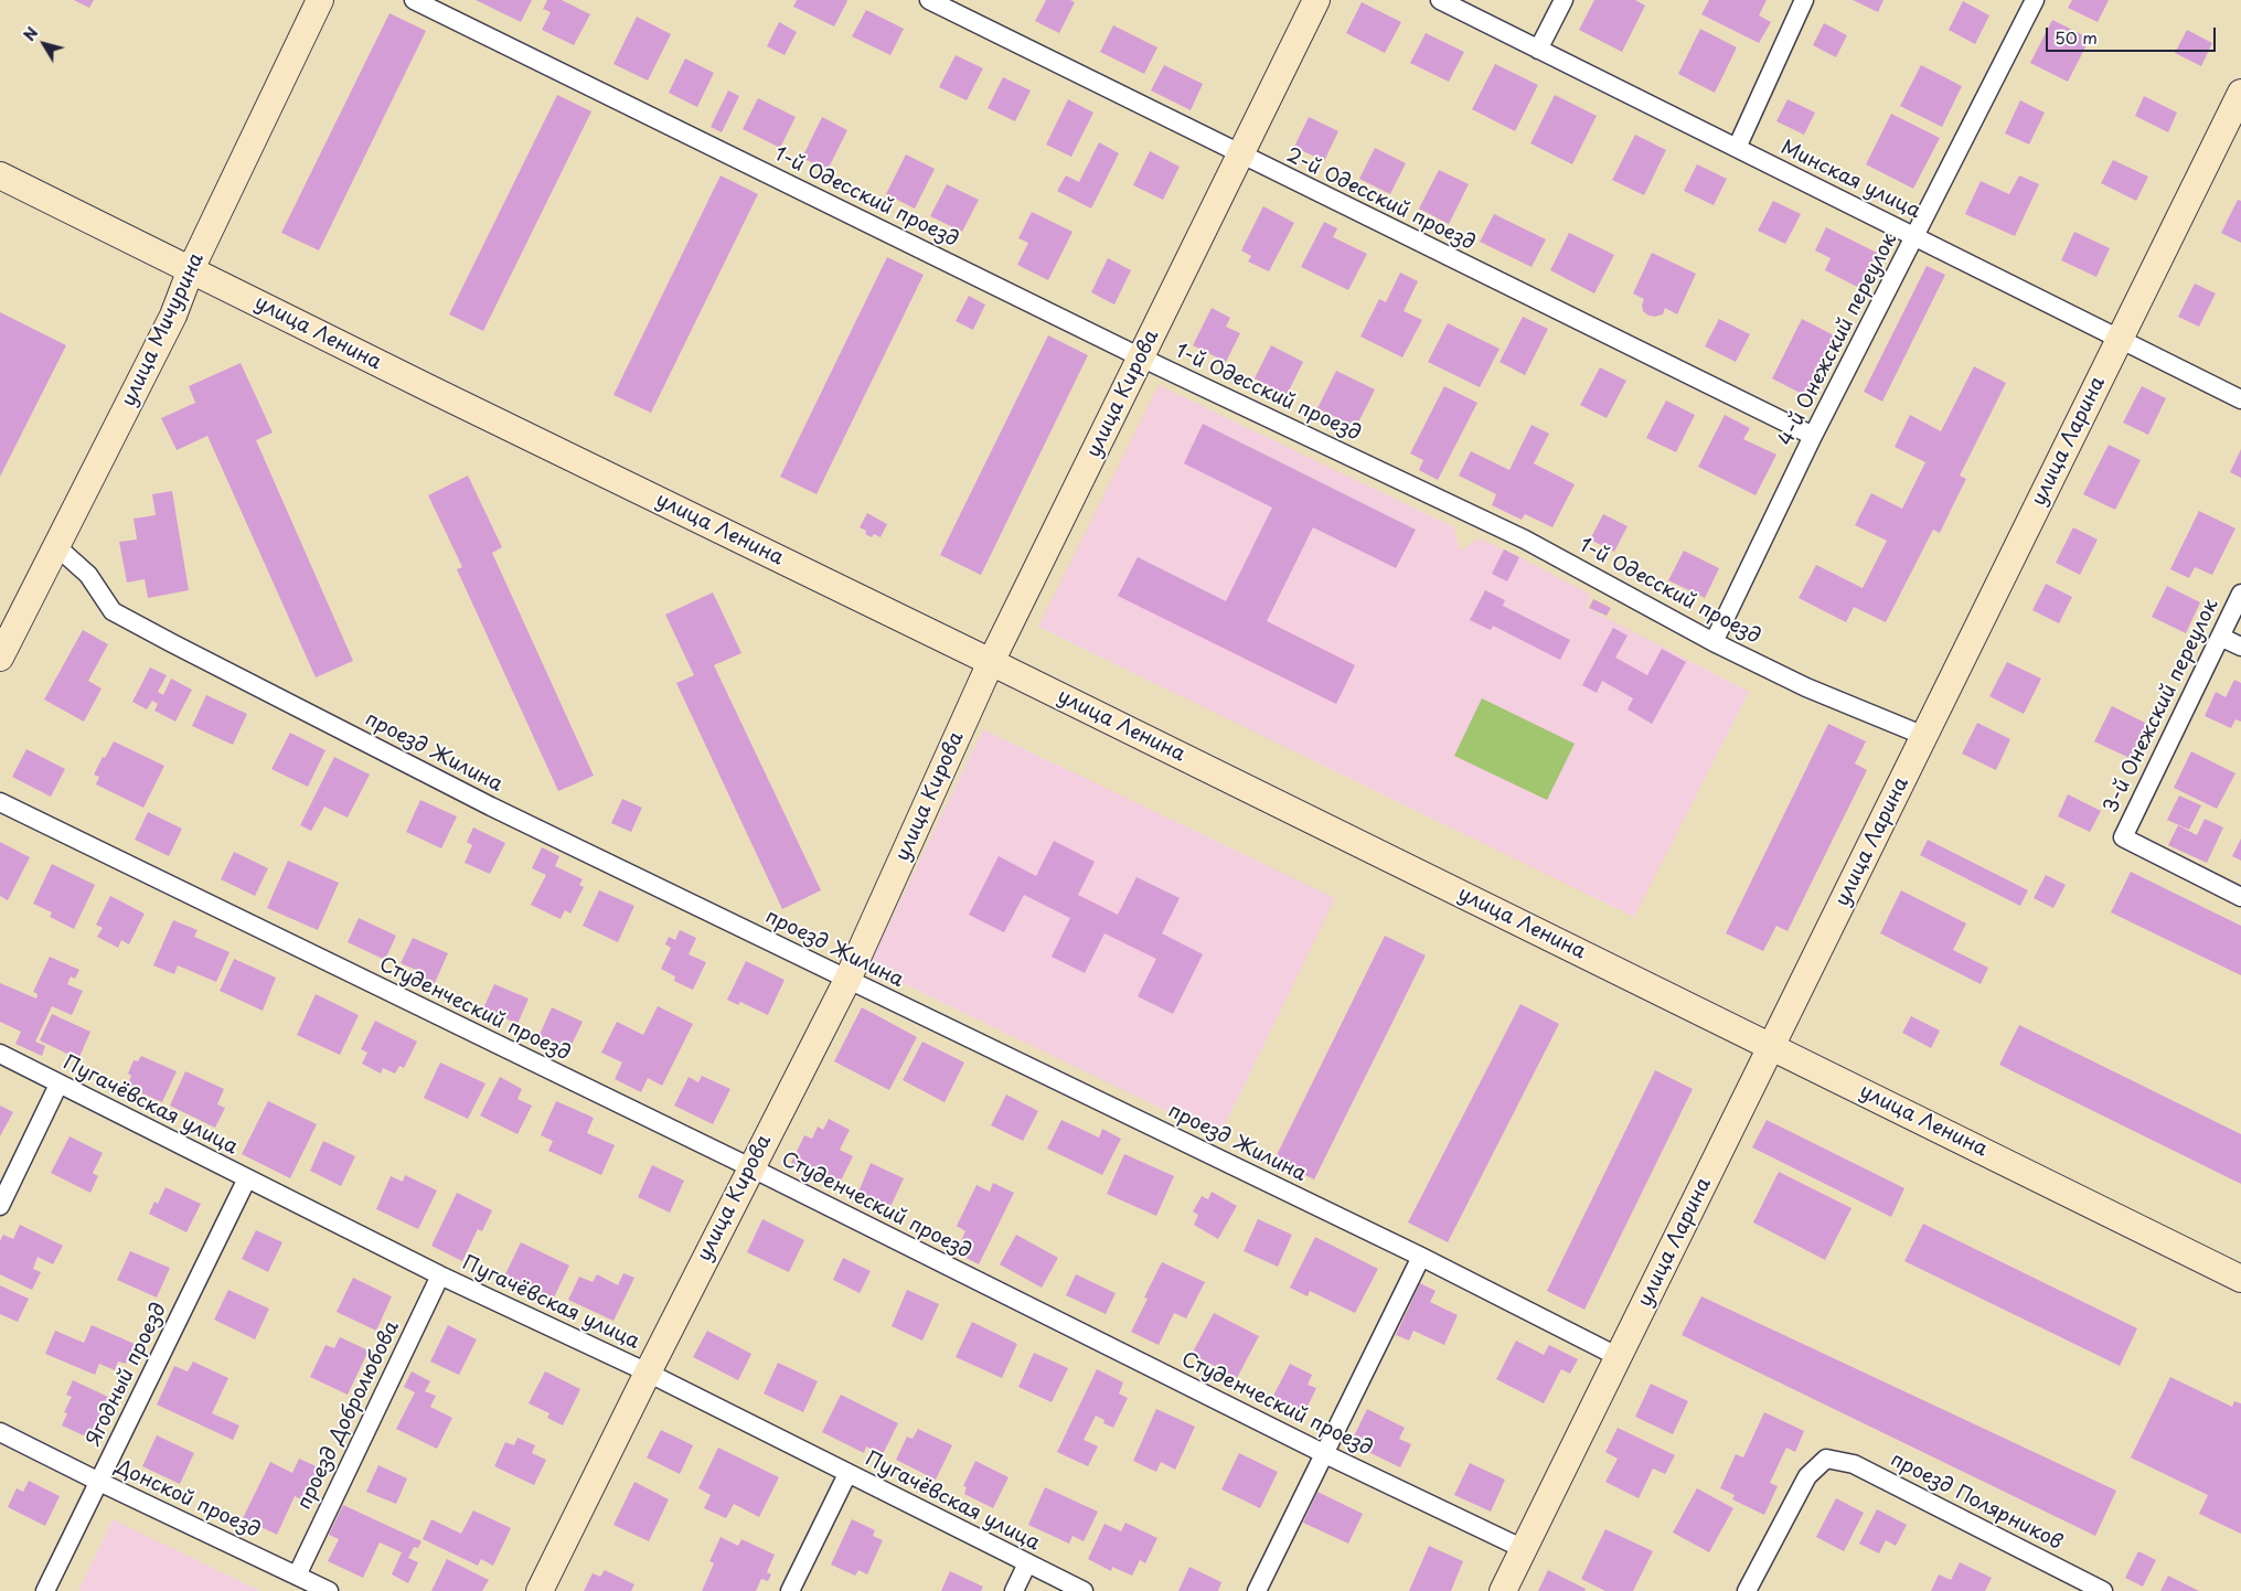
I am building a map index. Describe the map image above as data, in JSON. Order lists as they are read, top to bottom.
{
  "streets": {
    "street": [
      "Минская улица",
      "1-й Одесский проезд",
      "2-й Одесский проезд",
      "улица Мичурина",
      "улица Ленина",
      "4-й Онежский переулок",
      "улица Кирова",
      "улица Ларина",
      "3-й Онежский переулок",
      "проезд Жилина",
      "Студенческий проезд",
      "Пугачёвская улица",
      "Ягодный проезд",
      "проезд Добролюбова",
      "Донской проезд",
      "проезд Полярников"
    ]
  },
  "crossings": [
    ["Минская улица", "4-й Онежский переулок"],
    ["Минская улица", "улица Ларина"],
    ["1-й Одесский проезд", "4-й Онежский переулок"],
    ["1-й Одесский проезд", "улица Кирова"],
    ["1-й Одесский проезд", "улица Ларина"],
    ["2-й Одесский проезд", "4-й Онежский переулок"],
    ["2-й Одесский проезд", "улица Кирова"],
    ["улица Мичурина", "улица Ленина"],
    ["улица Мичурина", "проезд Жилина"],
    ["улица Ленина", "улица Кирова"],
    ["улица Ленина", "улица Ларина"],
    ["улица Кирова", "проезд Жилина"],
    ["улица Кирова", "Студенческий проезд"],
    ["улица Кирова", "Пугачёвская улица"],
    ["улица Ларина", "проезд Жилина"],
    ["улица Ларина", "Студенческий проезд"],
    ["Пугачёвская улица", "Ягодный проезд"],
    ["Пугачёвская улица", "проезд Добролюбова"],
    ["Ягодный проезд", "Донской проезд"],
    ["проезд Добролюбова", "Донской проезд"]
  ],
  "scale_bar": "50 m",
  "north": "top left"
}
